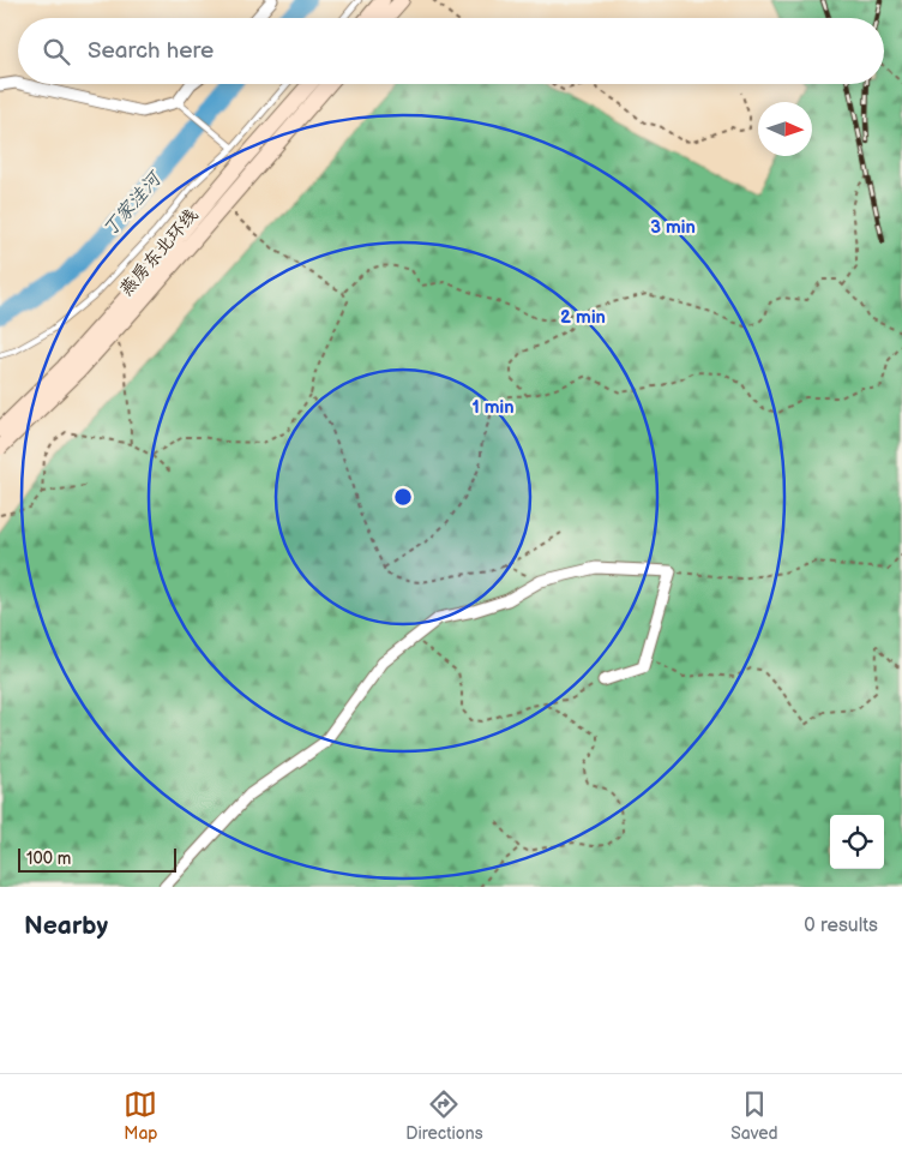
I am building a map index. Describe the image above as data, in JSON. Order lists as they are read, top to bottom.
{
  "streets": {
    "main road": ["燕房东北环线"]
  },
  "water": ["丁家洼河"],
  "scale_bar": "100 m",
  "north": "right",
  "page": {
    "search": "Search here",
    "scale": "100 m",
    "heading": ["Nearby", "0 results"],
    "nav": ["Map", "Directions", "Saved"]
  },
  "rings": ["3 min", "2 min", "1 min"]
}
